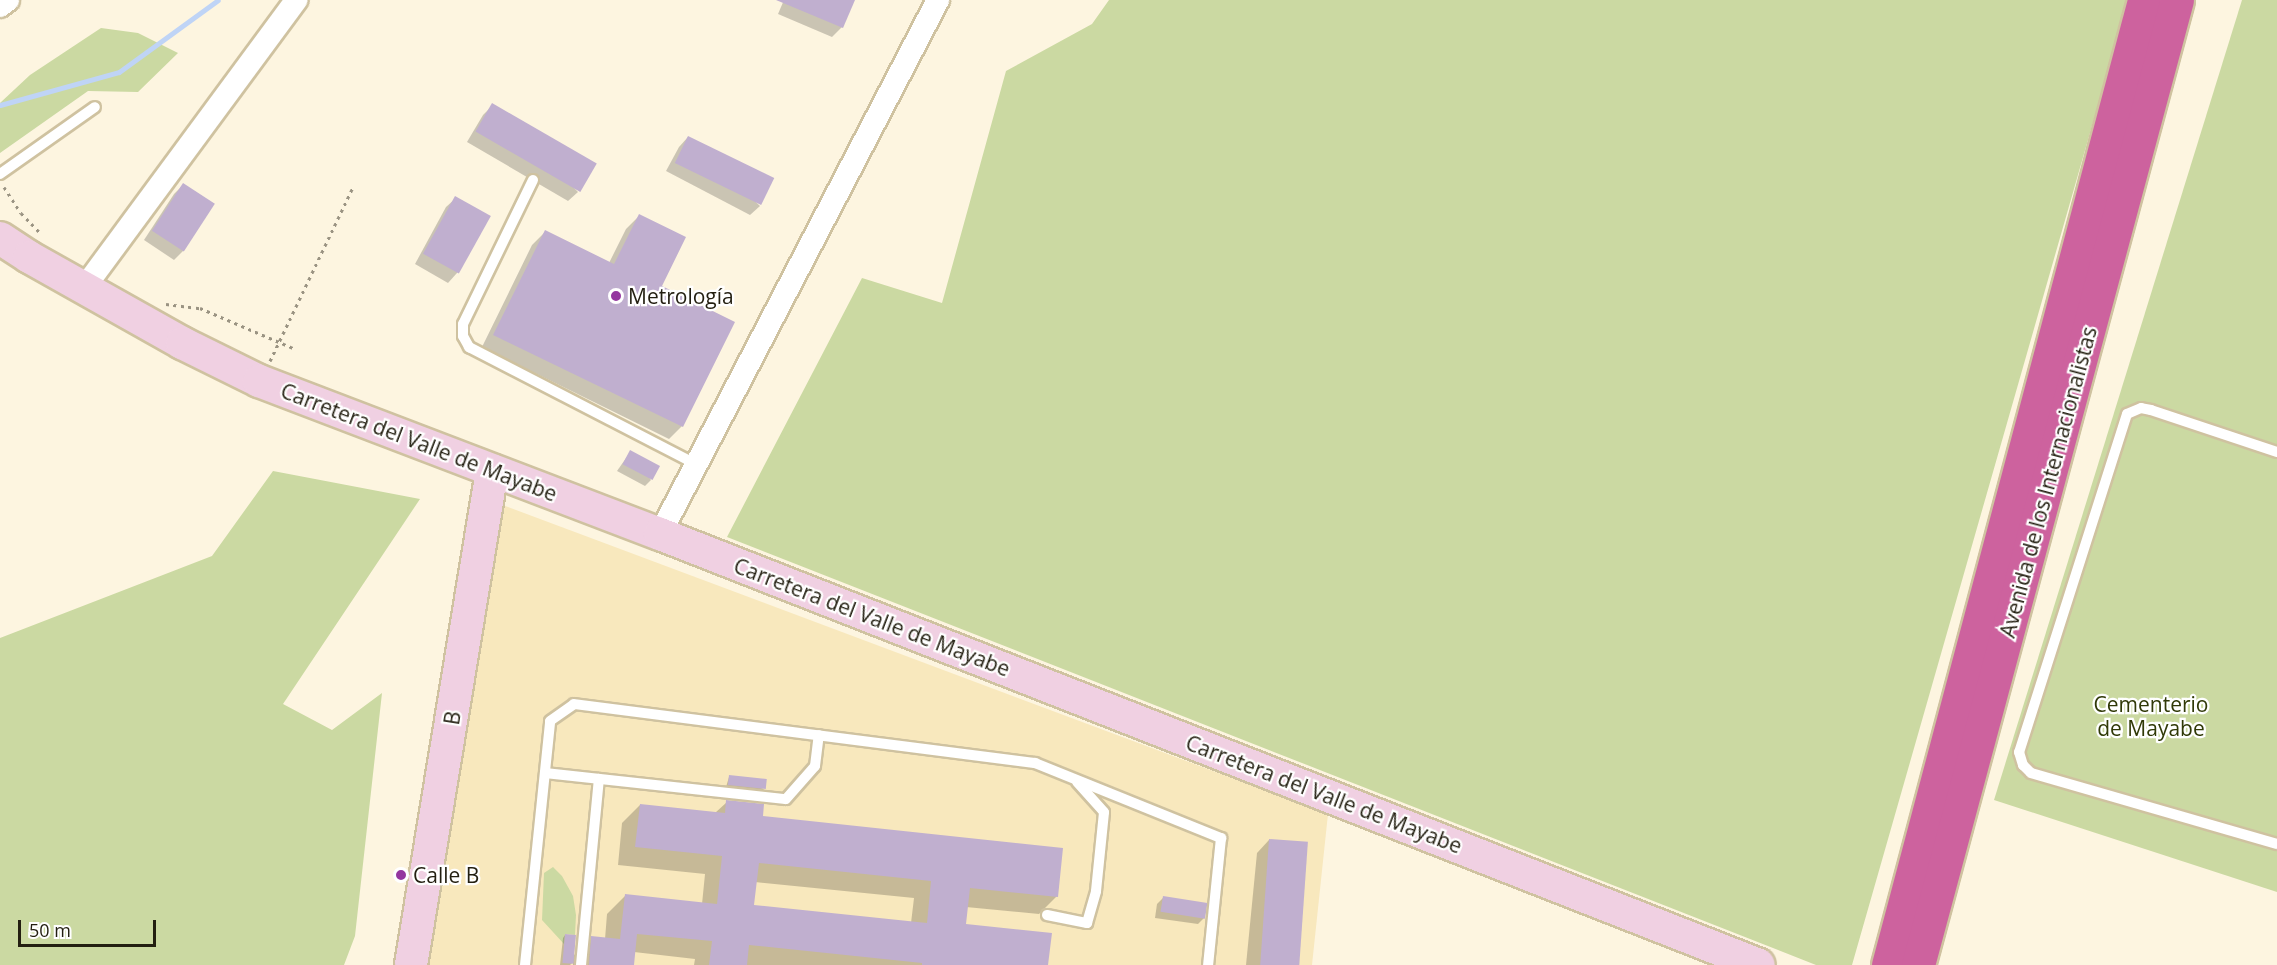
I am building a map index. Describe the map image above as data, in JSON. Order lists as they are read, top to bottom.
{
  "streets": {
    "highway": ["Avenida de los Internacionalistas"],
    "main road": ["Carretera del Valle de Mayabe", "B"]
  },
  "crossings": [
    ["Carretera del Valle de Mayabe", "B"]
  ],
  "parks": ["Cementerio de Mayabe"],
  "places": ["Metrología", "Calle B"],
  "scale_bar": "50 m"
}
